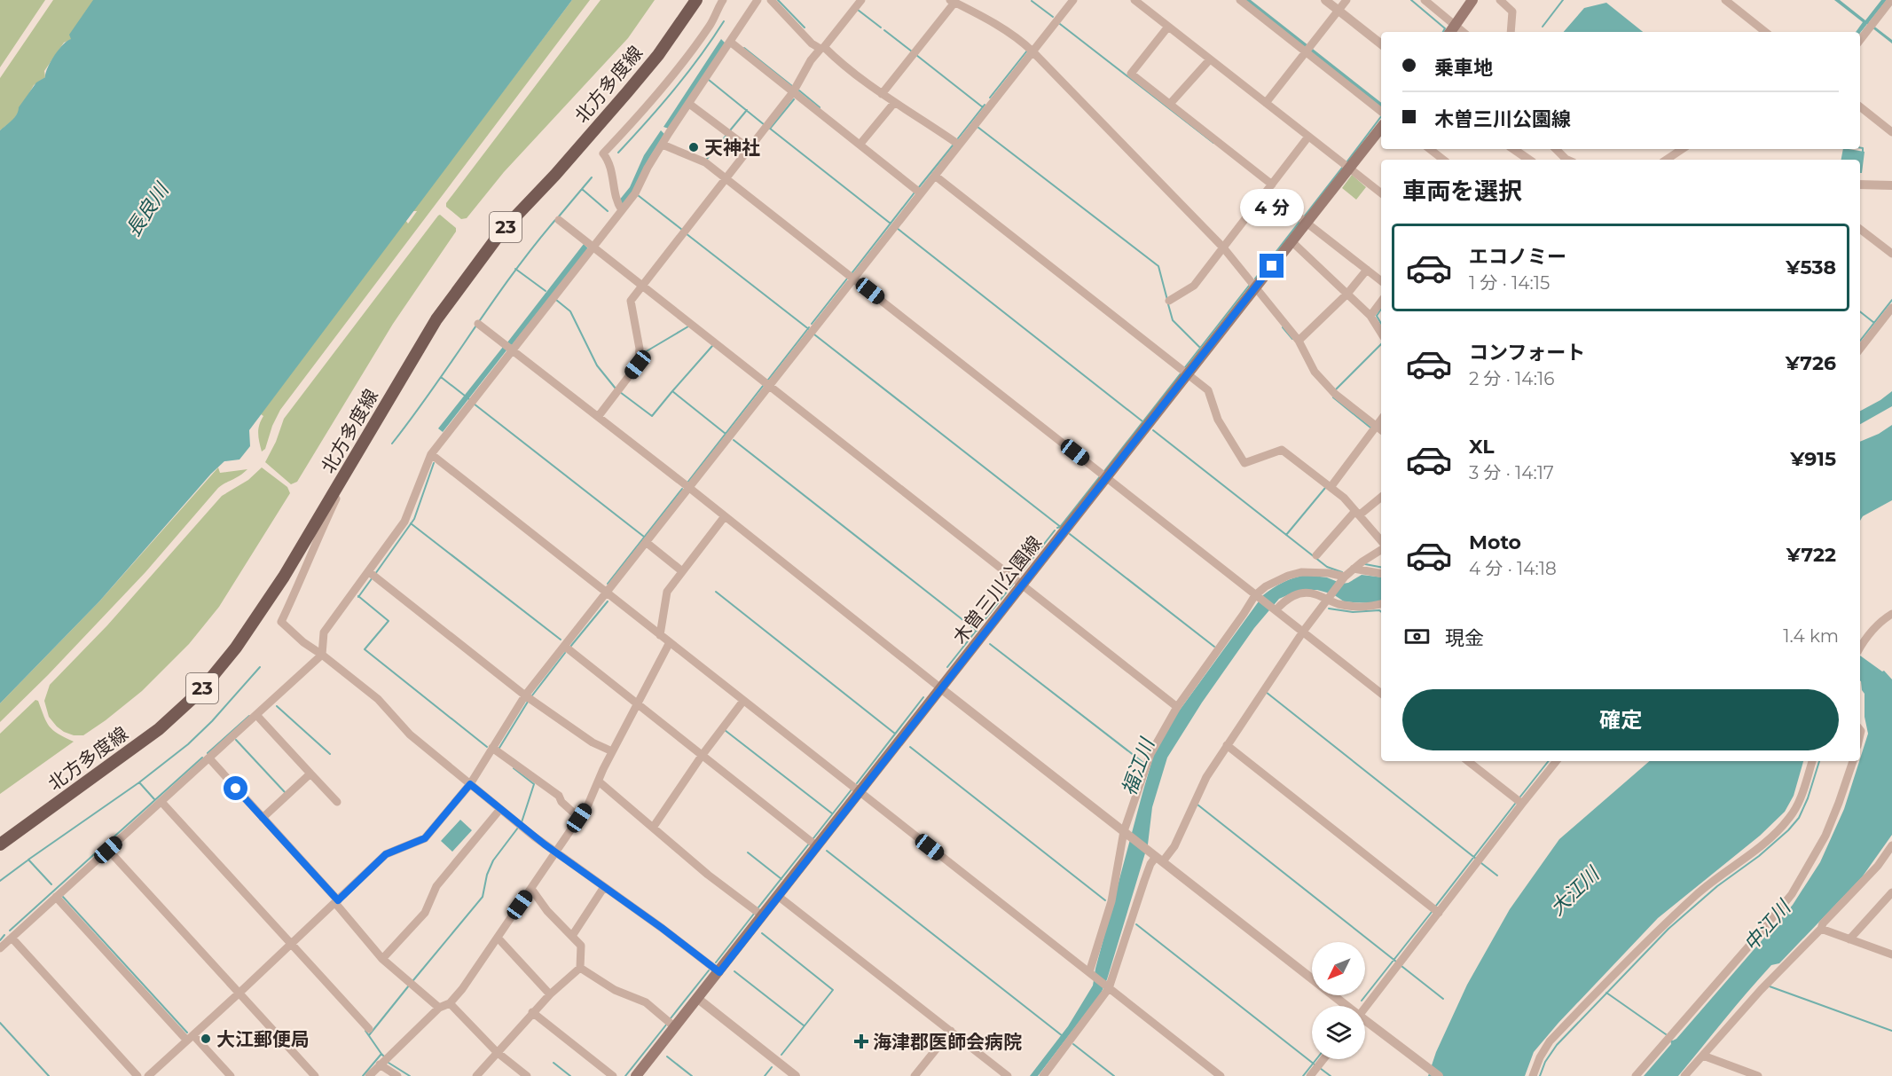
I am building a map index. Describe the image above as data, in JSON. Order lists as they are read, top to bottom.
{
  "streets": {
    "main road": ["北方多度線", "23", "木曽三川公園線"]
  },
  "water": [
    "長良川",
    "福江川",
    "大江川",
    "中江川"
  ],
  "places": {
    "other": ["天神社", "大江郵便局"],
    "health": ["海津郡医師会病院"]
  },
  "north": "bottom left",
  "page": {
    "banner": ["乗車地", "木曽三川公園線"],
    "heading": "車両を選択",
    "bubble": "4 分",
    "list": [
      {
        "name": "エコノミー",
        "note": "1 分 · 14:15",
        "value": "¥538"
      },
      {
        "name": "コンフォート",
        "note": "2 分 · 14:16",
        "value": "¥726"
      },
      {
        "name": "XL",
        "note": "3 分 · 14:17",
        "value": "¥915"
      },
      {
        "name": "Moto",
        "note": "4 分 · 14:18",
        "value": "¥722"
      }
    ],
    "pay": ["現金", "1.4 km"],
    "buttons": "確定"
  }
}
